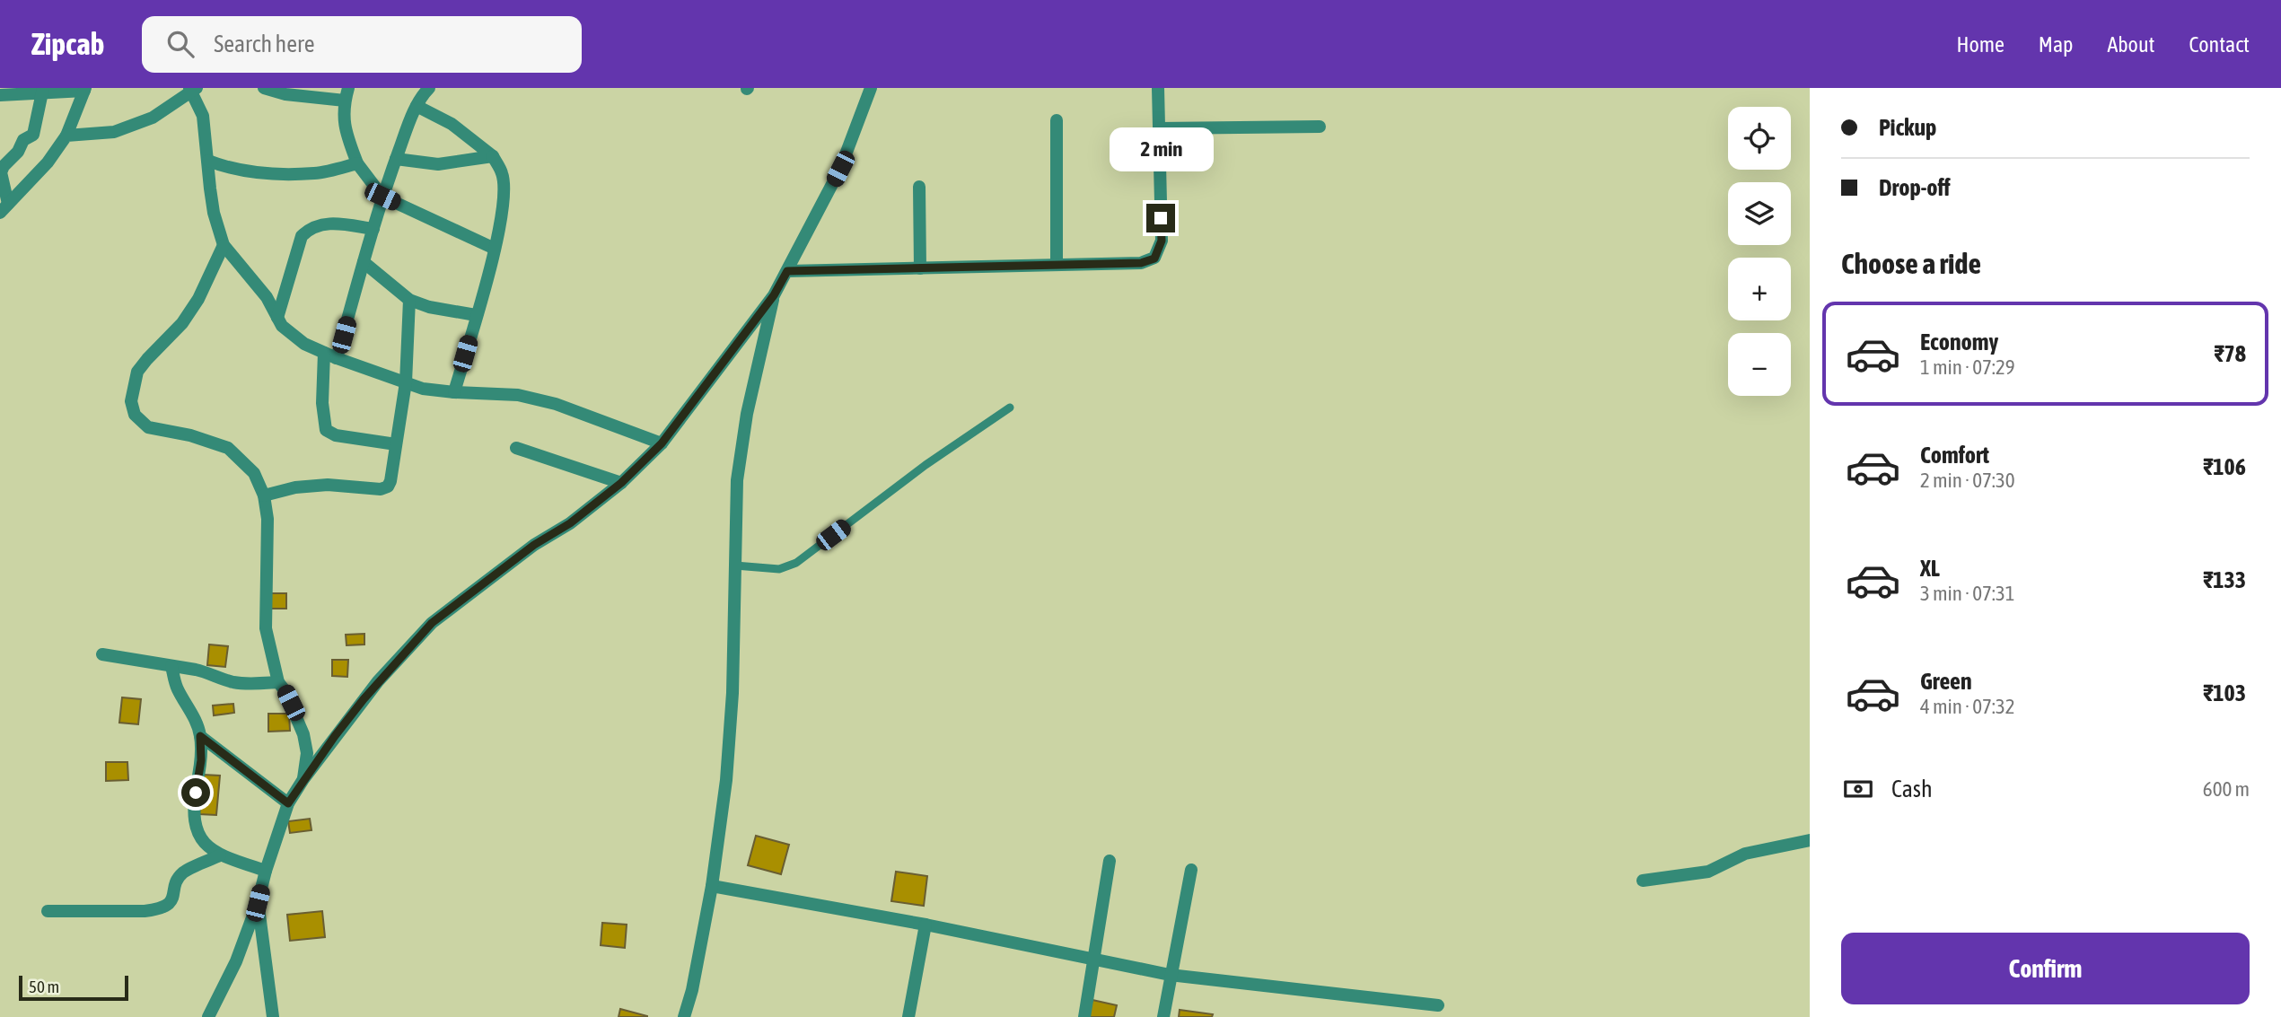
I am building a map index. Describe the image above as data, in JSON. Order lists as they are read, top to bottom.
{
  "scale_bar": "50 m",
  "page": {
    "header": "Zipcab",
    "search": "Search here",
    "nav": [
      "Home",
      "Map",
      "About",
      "Contact"
    ],
    "banner": ["Pickup", "Drop-off"],
    "map_buttons": ["+", "−"],
    "bubble": "2 min",
    "heading": "Choose a ride",
    "list": [
      {
        "name": "Economy",
        "note": "1 min · 07:29",
        "value": "₹78"
      },
      {
        "name": "Comfort",
        "note": "2 min · 07:30",
        "value": "₹106"
      },
      {
        "name": "XL",
        "note": "3 min · 07:31",
        "value": "₹133"
      },
      {
        "name": "Green",
        "note": "4 min · 07:32",
        "value": "₹103"
      }
    ],
    "pay": ["Cash", "600 m"],
    "buttons": "Confirm",
    "scale": "50 m"
  }
}
